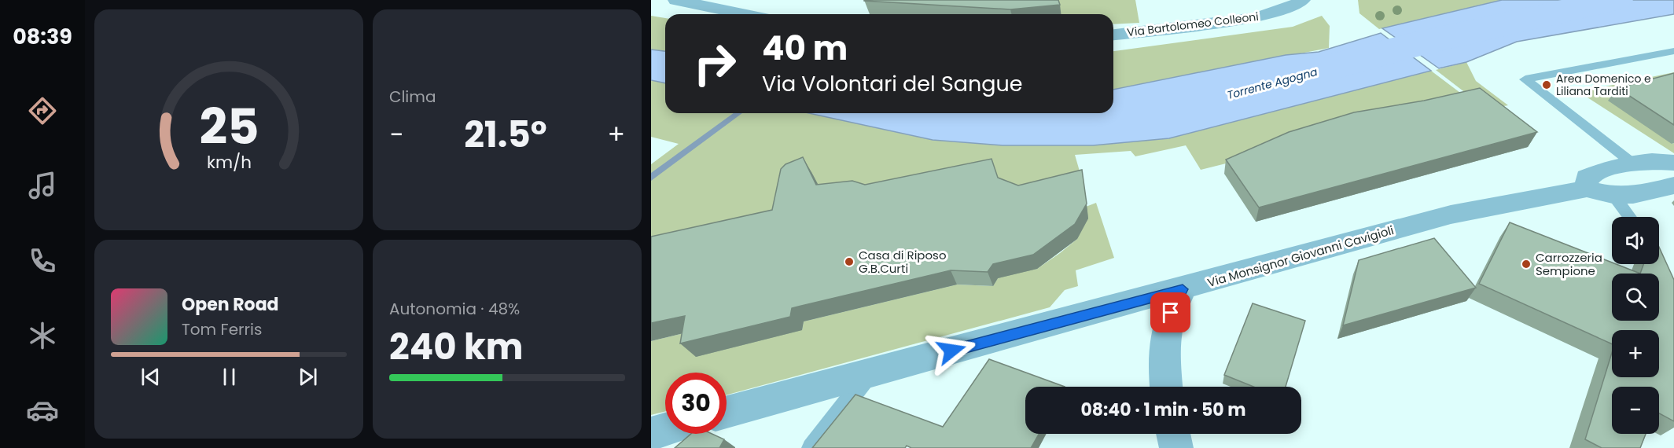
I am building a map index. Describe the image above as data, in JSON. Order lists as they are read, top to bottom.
{
  "streets": {
    "street": ["Via Bartolomeo Colleoni", "Via Monsignor Giovanni Cavigioli"]
  },
  "water": ["Torrente Agogna"],
  "places": ["Area Domenico e Liliana Tarditi", "Casa di Riposo G.B.Curti", "Carrozzeria Sempione"],
  "page": {
    "tabs": "08:39",
    "tile": [
      "Clima",
      ["Autonomia · 48%", "240 km"]
    ],
    "turn": ["40 m", "Via Volontari del Sangue"],
    "heat": ["−", "21.5°", "+"],
    "map_buttons": ["+", "−"],
    "song": ["Open Road", "Tom Ferris"],
    "limit": "30",
    "trip": "08:40 · 1 min · 50 m",
    "gauge": ["25", "km/h"]
  }
}
